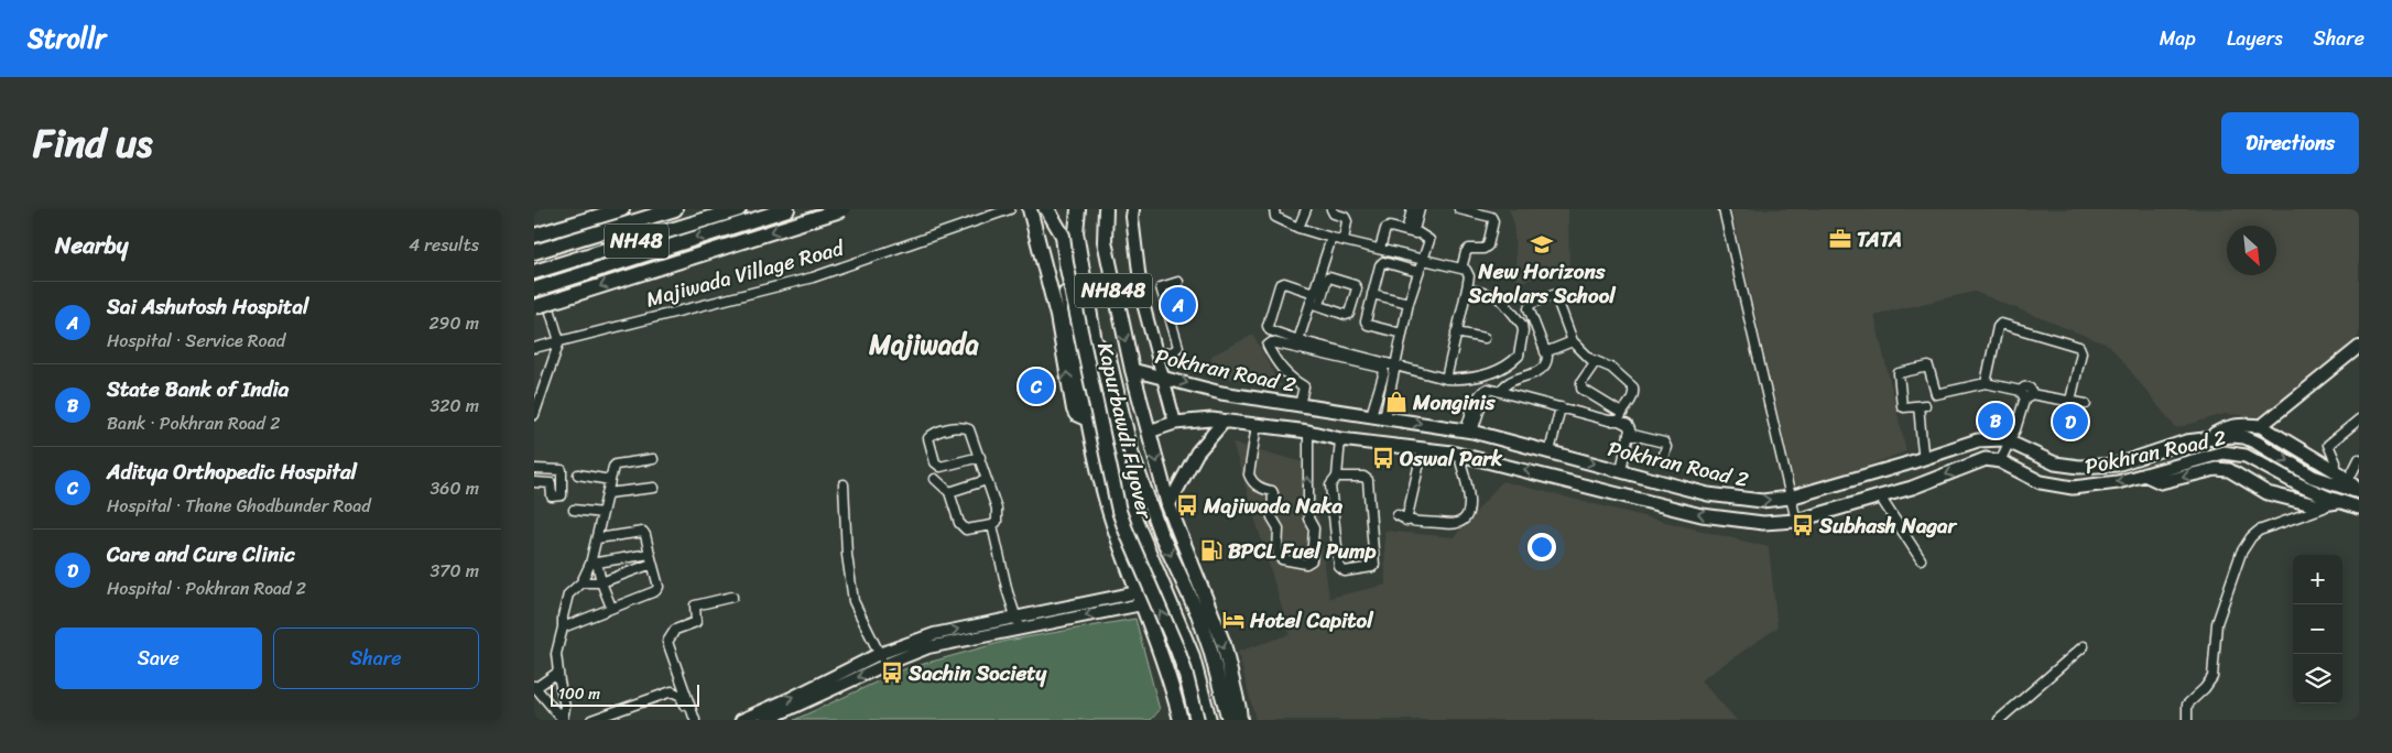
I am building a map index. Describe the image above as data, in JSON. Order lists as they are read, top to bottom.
{
  "streets": {
    "highway": ["NH48", "NH848", "Kapurbawdi Flyover"],
    "main road": ["Pokhran Road 2"],
    "street": ["Majiwada Village Road"]
  },
  "crossings": [
    ["NH848", "Pokhran Road 2"],
    ["NH848", "Kapurbawdi Flyover"]
  ],
  "districts": ["Majiwada"],
  "places": {
    "office": ["TATA"],
    "school or university": ["New Horizons Scholars School"],
    "shop": ["Monginis"],
    "bus stop": [
      "Oswal Park",
      "Majiwada Naka",
      "Subhash Nagar",
      "Sachin Society"
    ],
    "fuel station": ["BPCL Fuel Pump"],
    "hotel": ["Hotel Capitol"]
  },
  "scale_bar": "100 m",
  "north": "bottom right",
  "page": {
    "header": "Strollr",
    "nav": ["Map", "Layers", "Share"],
    "title": "Find us",
    "buttons": [
      "Directions",
      ["Save", "Share"]
    ],
    "heading": ["Nearby", "4 results"],
    "list": [
      {
        "mark": "A",
        "name": "Sai Ashutosh Hospital",
        "note": "Hospital · Service Road",
        "value": "290 m"
      },
      {
        "mark": "B",
        "name": "State Bank of India",
        "note": "Bank · Pokhran Road 2",
        "value": "320 m"
      },
      {
        "mark": "C",
        "name": "Aditya Orthopedic Hospital",
        "note": "Hospital · Thane Ghodbunder Road",
        "value": "360 m"
      },
      {
        "mark": "D",
        "name": "Care and Cure Clinic",
        "note": "Hospital · Pokhran Road 2",
        "value": "370 m"
      }
    ],
    "pins": [
      "A",
      "C",
      "B",
      "D"
    ],
    "map_buttons": ["+", "−"],
    "scale": "100 m"
  }
}
